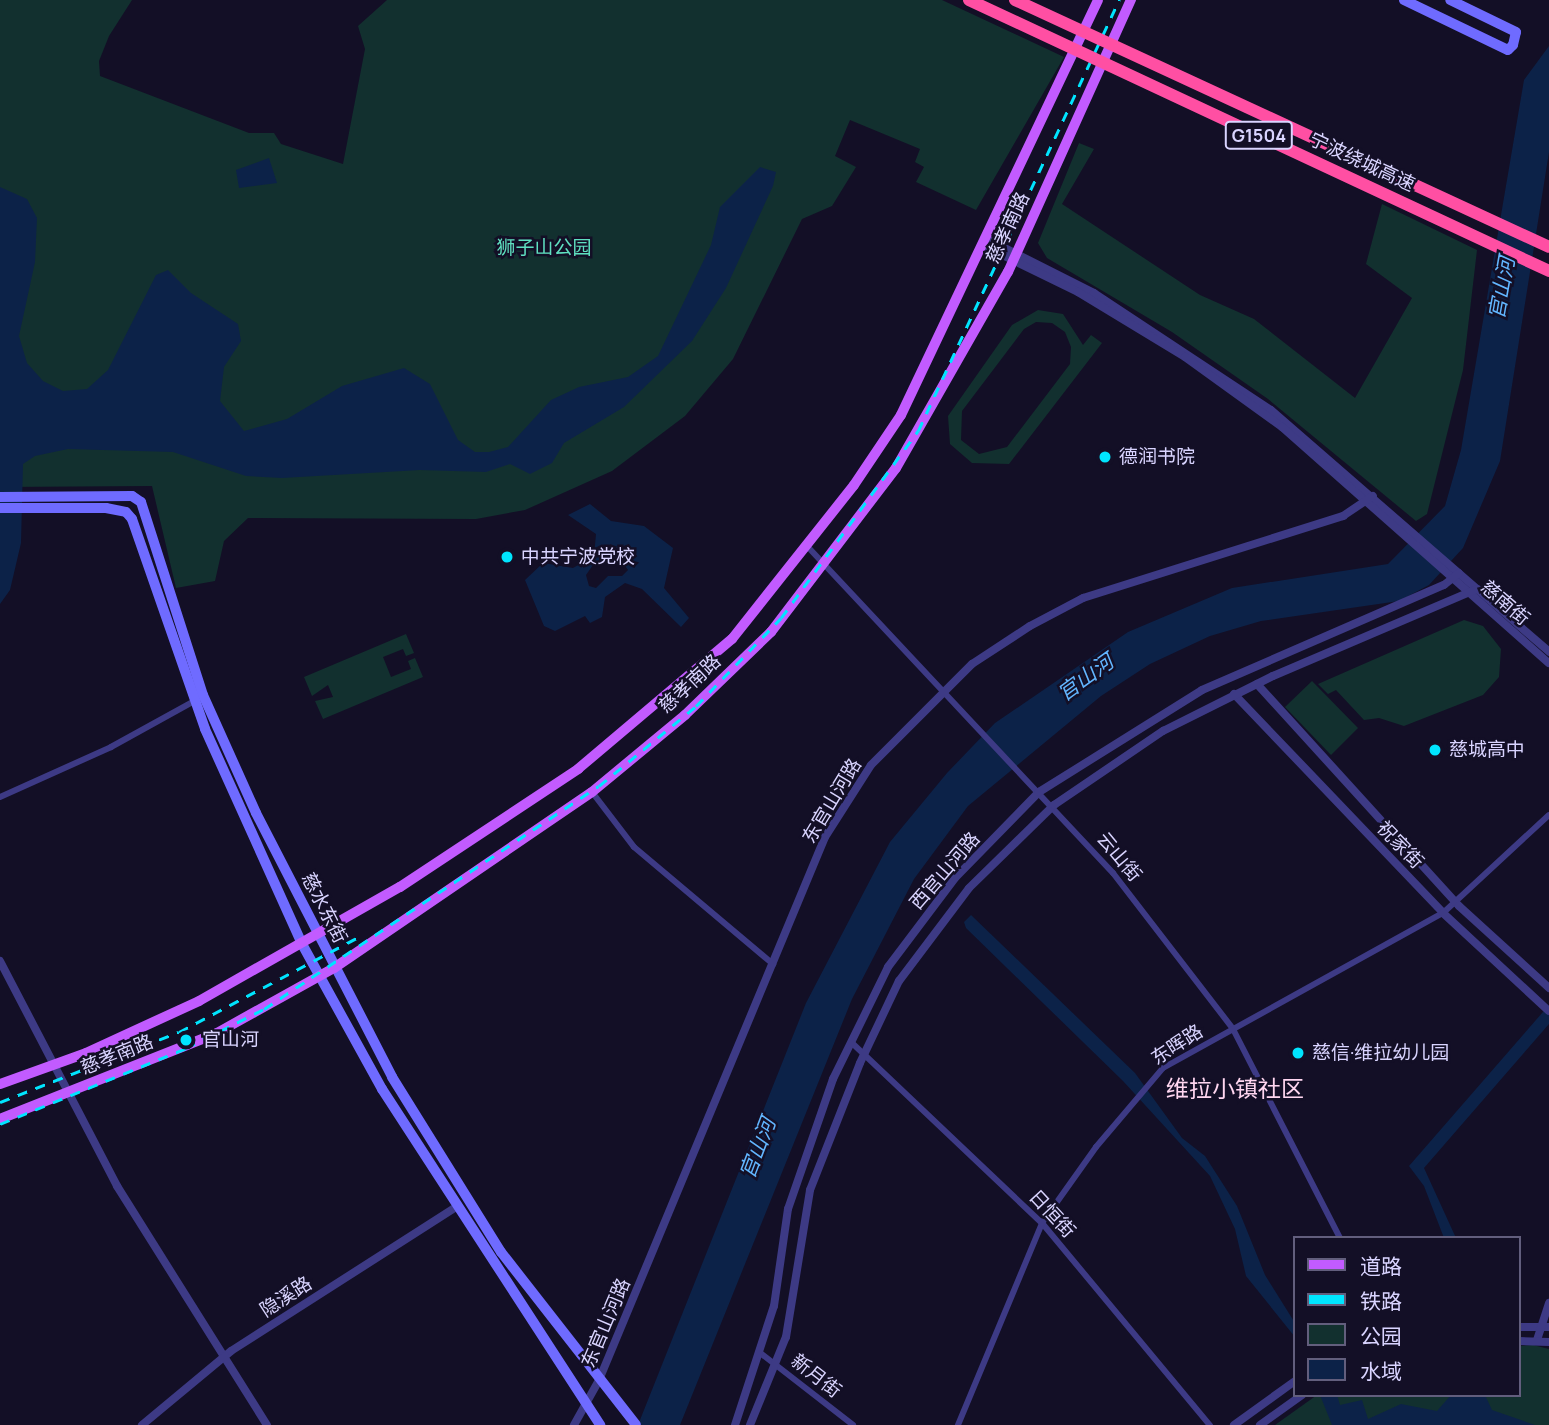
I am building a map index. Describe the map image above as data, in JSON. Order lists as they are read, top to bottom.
{
  "streets": {
    "highway": ["G1504", "宁波绕城高速"],
    "main road": ["慈孝南路", "慈水东街"],
    "street": [
      "慈南街",
      "东官山河路",
      "祝家街",
      "云山街",
      "西官山河路",
      "东晖路",
      "日恒街",
      "隐溪路",
      "新月街"
    ]
  },
  "crossings": [
    ["慈孝南路", "慈南街"],
    ["慈孝南路", "云山街"],
    ["慈孝南路", "慈水东街"],
    ["慈南街", "东官山河路"],
    ["慈南街", "西官山河路"],
    ["东官山河路", "云山街"],
    ["东官山河路", "慈水东街"],
    ["祝家街", "西官山河路"],
    ["祝家街", "东晖路"],
    ["云山街", "西官山河路"],
    ["云山街", "东晖路"],
    ["西官山河路", "日恒街"],
    ["西官山河路", "新月街"],
    ["慈水东街", "隐溪路"],
    ["东晖路", "日恒街"]
  ],
  "districts": ["维拉小镇社区"],
  "water": ["官山河"],
  "parks": ["狮子山公园"],
  "places": [
    "德润书院",
    "中共宁波党校",
    "慈城高中",
    "官山河",
    "慈信·维拉幼儿园"
  ],
  "legend": [
    "道路",
    "铁路",
    "公园",
    "水域"
  ]
}
